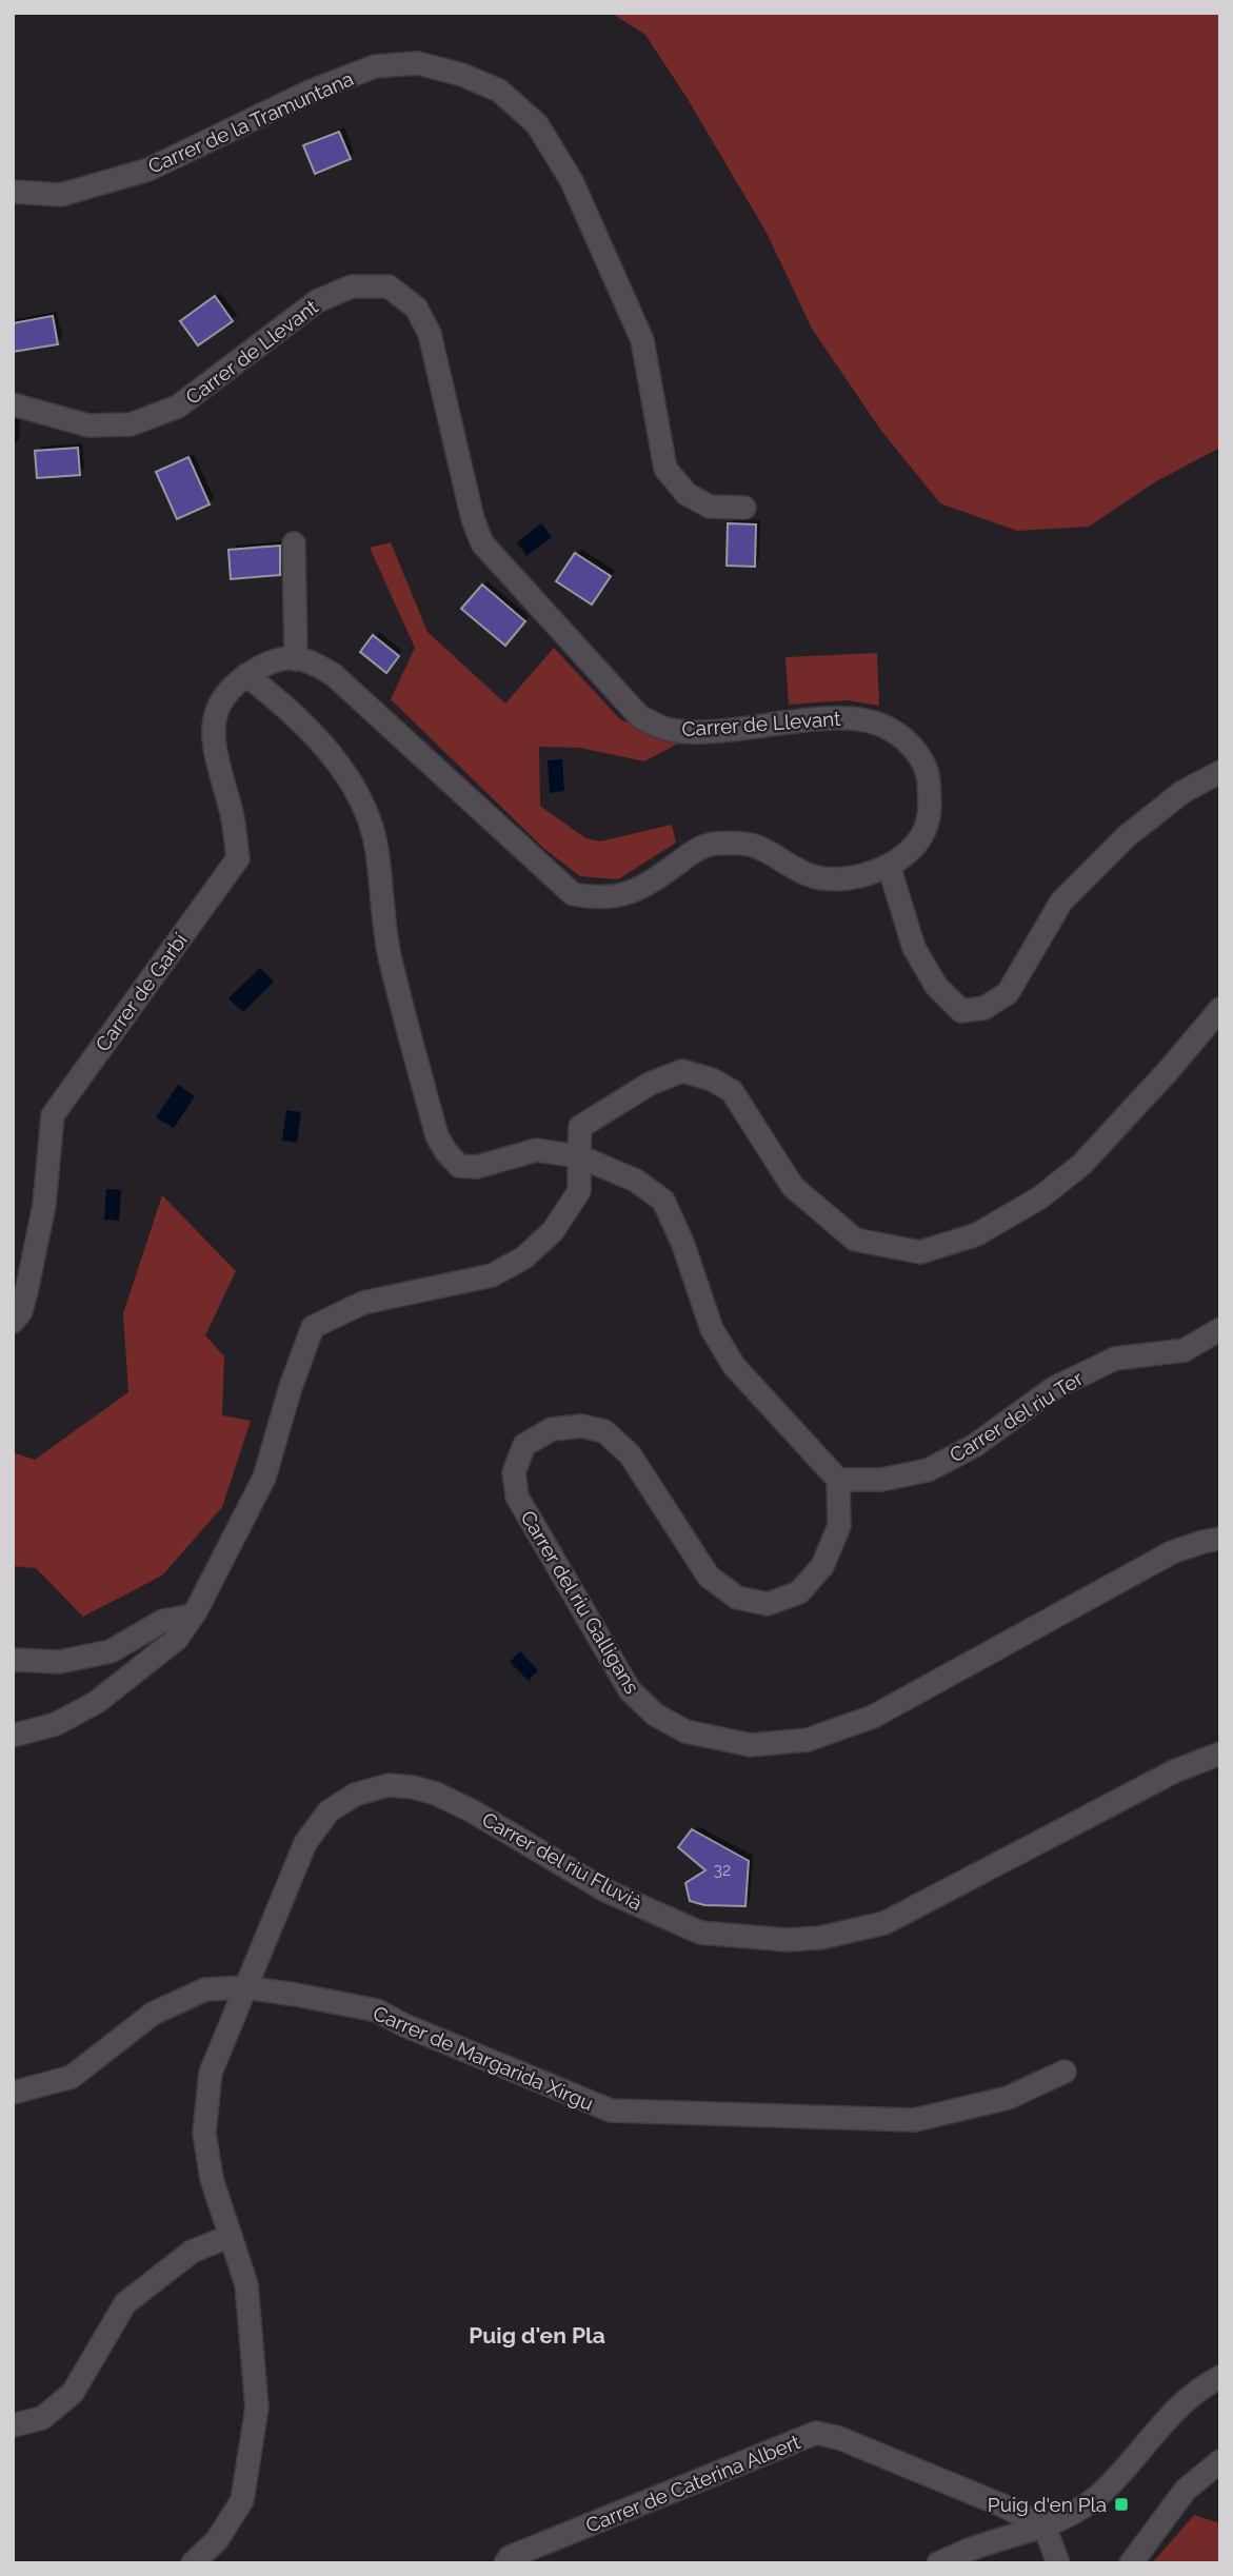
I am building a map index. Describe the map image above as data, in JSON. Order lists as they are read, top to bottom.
{
  "streets": {
    "street": [
      "Carrer de la Tramuntana",
      "Carrer de Llevant",
      "Carrer de Garbí",
      "Carrer del riu Ter",
      "Carrer del riu Galligans",
      "Carrer del riu Fluvià",
      "Carrer de Margarida Xirgu",
      "Carrer de Caterina Albert"
    ]
  },
  "crossings": [
    ["Carrer del riu Ter", "Carrer del riu Galligans"],
    ["Carrer del riu Fluvià", "Carrer de Margarida Xirgu"]
  ],
  "districts": ["Puig d'en Pla"],
  "places": {
    "transit": ["Puig d'en Pla"]
  },
  "house_numbers": ["32"]
}
